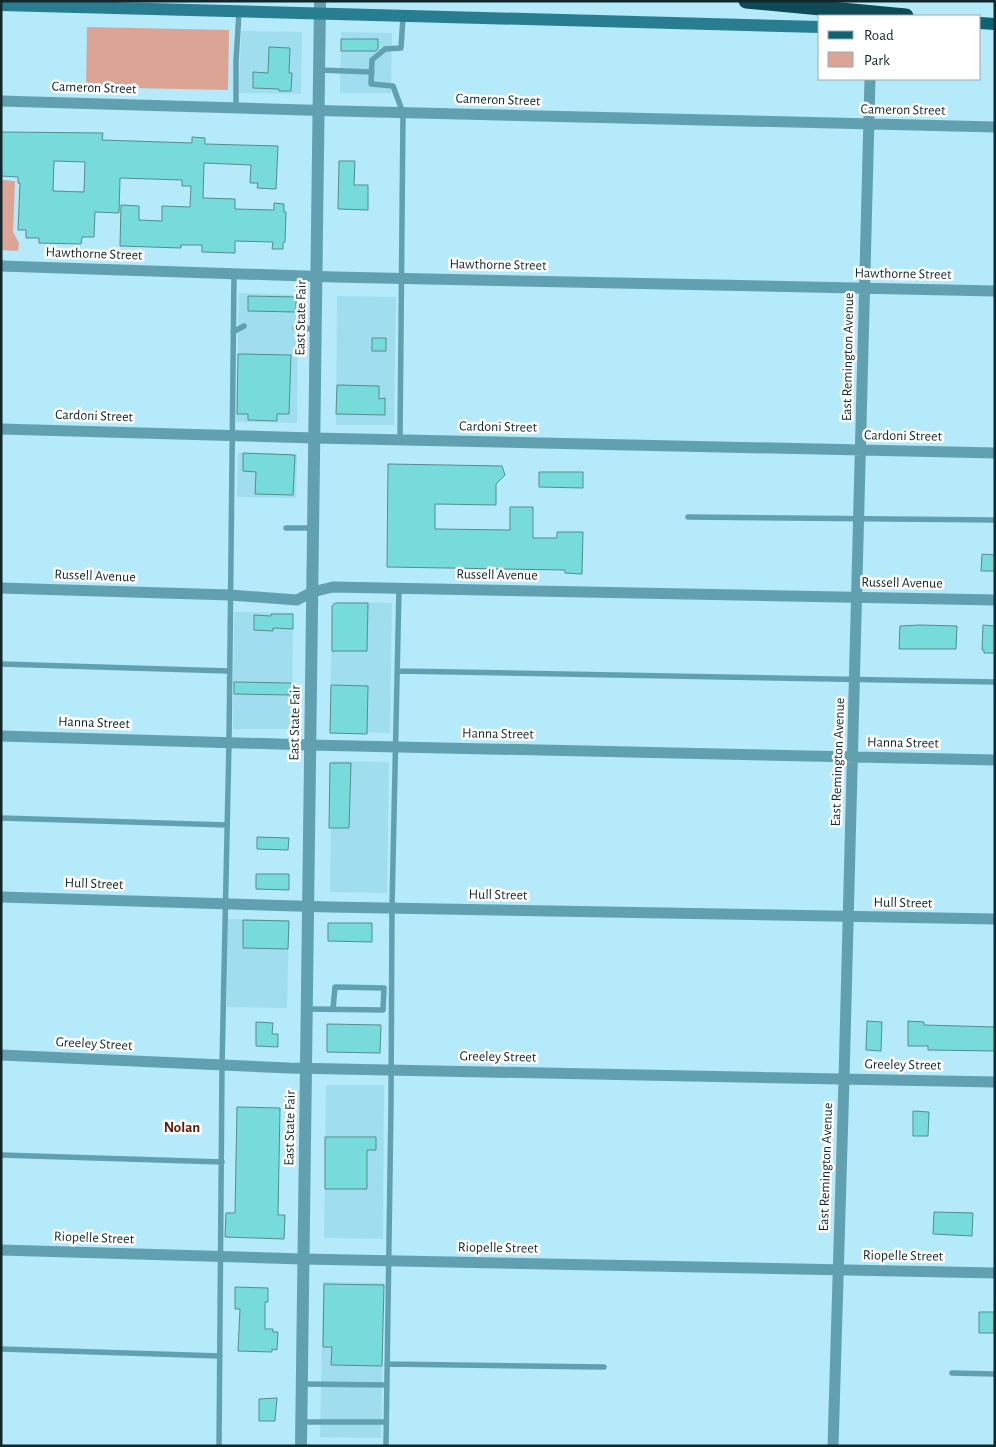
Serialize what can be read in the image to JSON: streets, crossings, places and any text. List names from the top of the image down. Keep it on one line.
{"streets":{"street":["Cameron Street","Hawthorne Street","East State Fair","East Remington Avenue","Cardoni Street","Russell Avenue","Hanna Street","Hull Street","Greeley Street","Riopelle Street"]},"crossings":[["Cameron Street","East State Fair"],["Cameron Street","East Remington Avenue"],["Hawthorne Street","East State Fair"],["Hawthorne Street","East Remington Avenue"],["East State Fair","Cardoni Street"],["East State Fair","Russell Avenue"],["East State Fair","Hanna Street"],["East State Fair","Hull Street"],["East State Fair","Greeley Street"],["East State Fair","Riopelle Street"],["East Remington Avenue","Cardoni Street"],["East Remington Avenue","Russell Avenue"],["East Remington Avenue","Hanna Street"],["East Remington Avenue","Hull Street"],["East Remington Avenue","Greeley Street"],["East Remington Avenue","Riopelle Street"]],"districts":["Nolan"],"legend":["Road","Park"]}
